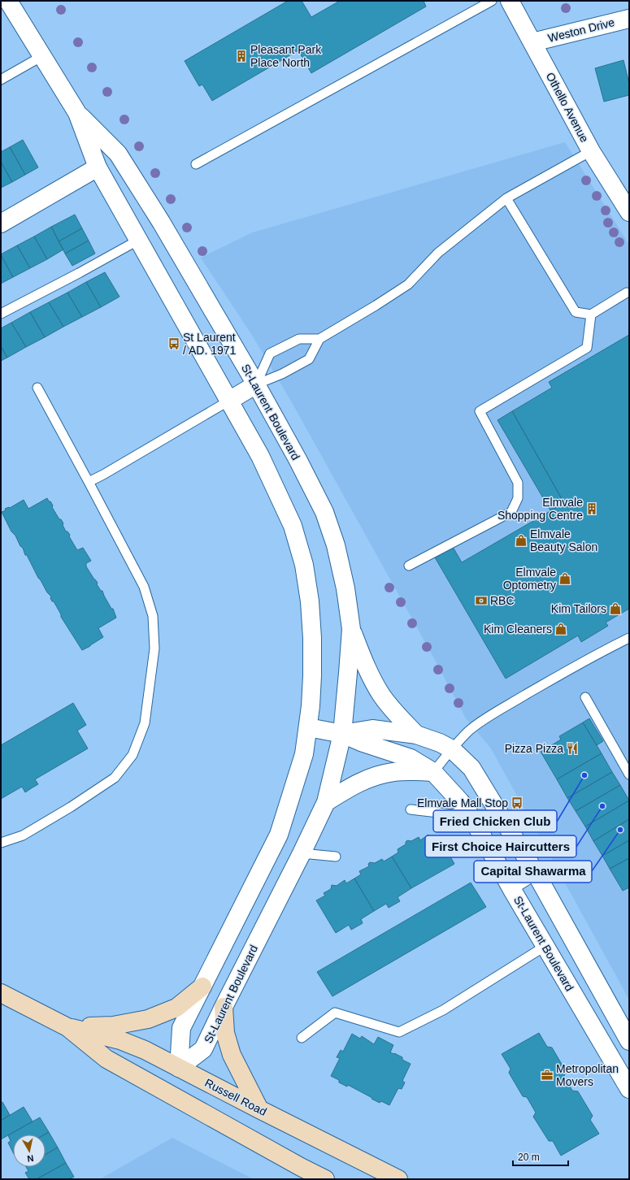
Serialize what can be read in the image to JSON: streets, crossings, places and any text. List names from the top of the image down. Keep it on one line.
{"streets":{"main road":["Russell Road"],"street":["Weston Drive","Othello Avenue","St-Laurent Boulevard"]},"crossings":[["Weston Drive","Othello Avenue"],["St-Laurent Boulevard","Russell Road"]],"places":{"building":["Pleasant Park Place North","Elmvale Shopping Centre"],"bus stop":["St Laurent / AD. 1971","Elmvale Mall Stop"],"shop":["Elmvale Beauty Salon","Elmvale Optometry","Kim Tailors","Kim Cleaners"],"bank":["RBC"],"restaurant":["Pizza Pizza"],"other":["Fried Chicken Club","First Choice Haircutters","Capital Shawarma"],"office":["Metropolitan Movers"]},"scale_bar":"20 m","north":"bottom"}
